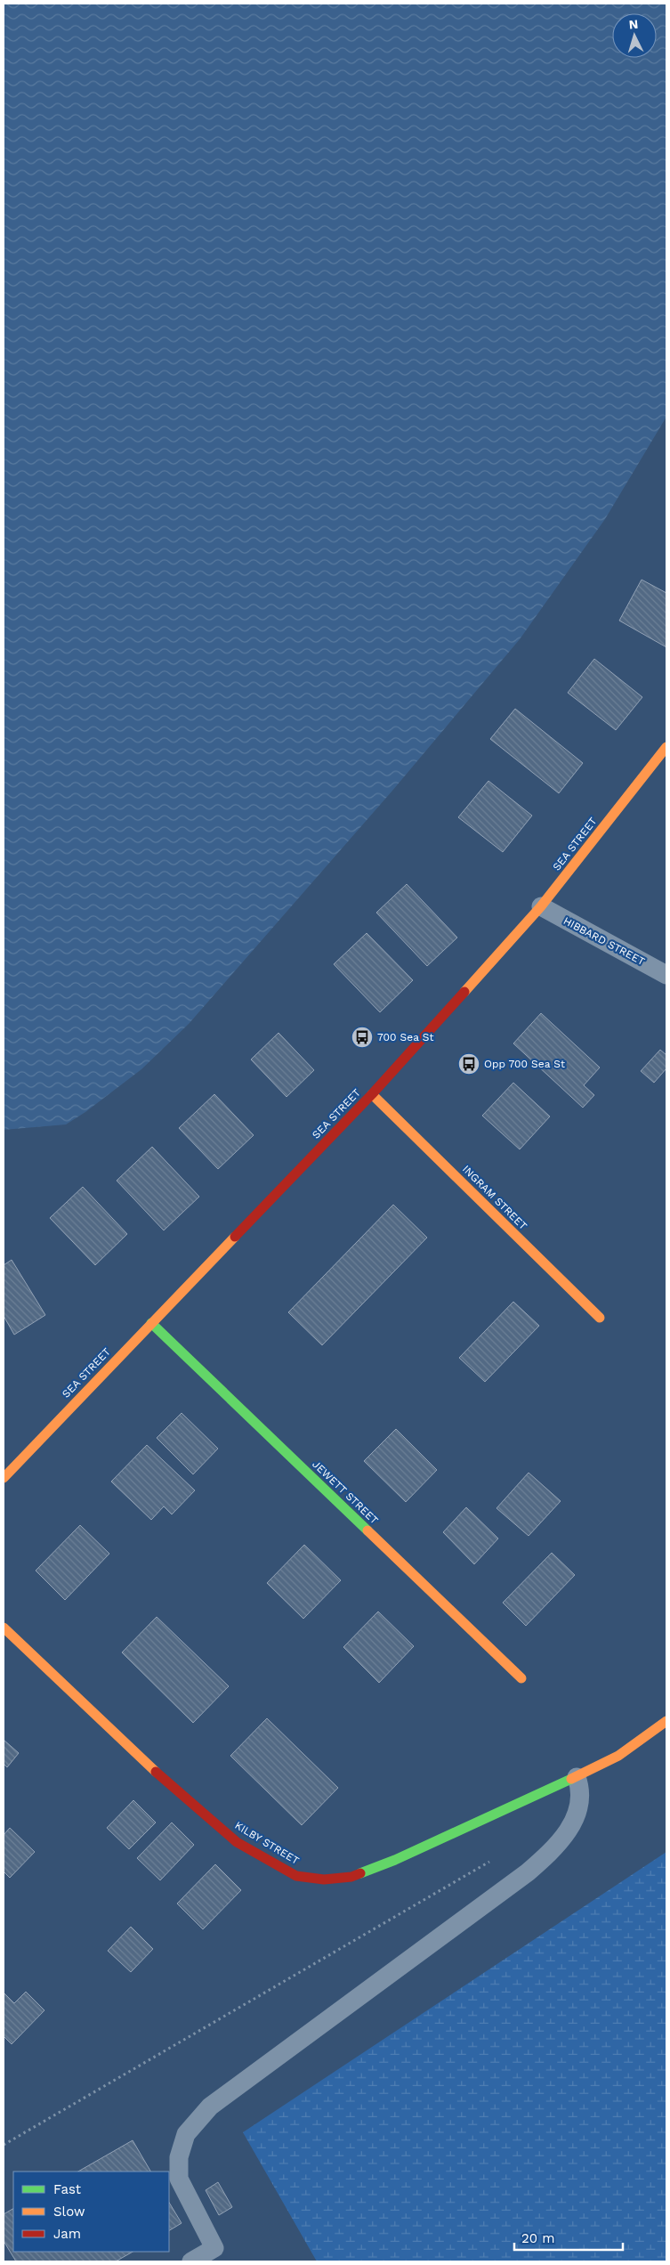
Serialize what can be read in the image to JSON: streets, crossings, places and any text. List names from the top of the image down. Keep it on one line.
{"streets":{"street":["SEA STREET","INGRAM STREET","JEWETT STREET","KILBY STREET"],"lane":["HIBBARD STREET"]},"crossings":[["SEA STREET","HIBBARD STREET"],["SEA STREET","INGRAM STREET"],["SEA STREET","JEWETT STREET"]],"places":{"bus stop":["700 Sea St","Opp 700 Sea St"]},"legend":["Fast","Slow","Jam"],"scale_bar":"20 m","north":"top"}
